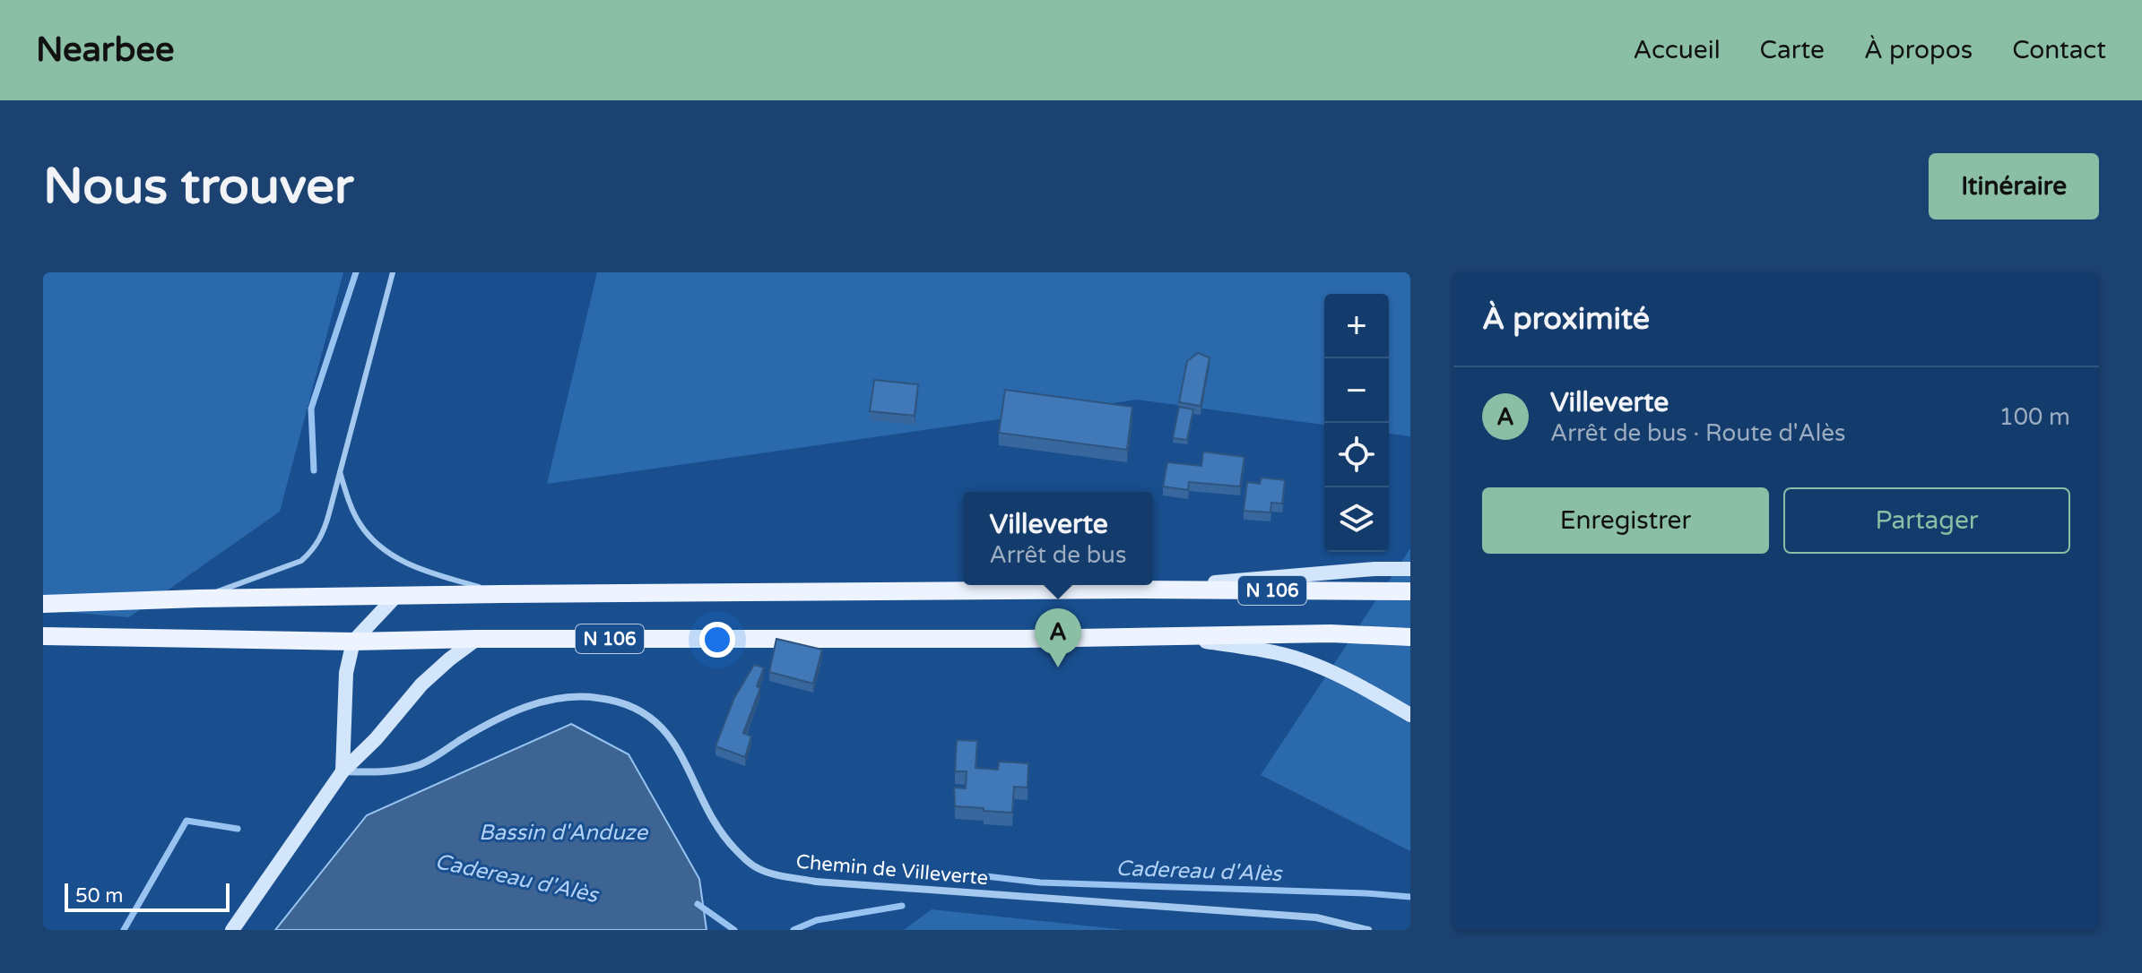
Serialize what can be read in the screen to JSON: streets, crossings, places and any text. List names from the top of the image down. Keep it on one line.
{"streets":{"main road":["N 106"],"street":["Chemin de Villeverte"]},"water":["Bassin d'Anduze","Cadereau d'Alès"],"scale_bar":"50 m","page":{"header":"Nearbee","nav":["Accueil","Carte","À propos","Contact"],"buttons":["Itinéraire",["Enregistrer","Partager"]],"title":"Nous trouver","heading":"À proximité","map_buttons":["+","−"],"list":[{"mark":"A","name":"Villeverte","note":"Arrêt de bus · Route d'Alès","value":"100 m"}],"popup":["Villeverte","Arrêt de bus"],"pins":"A","scale":"50 m"}}
